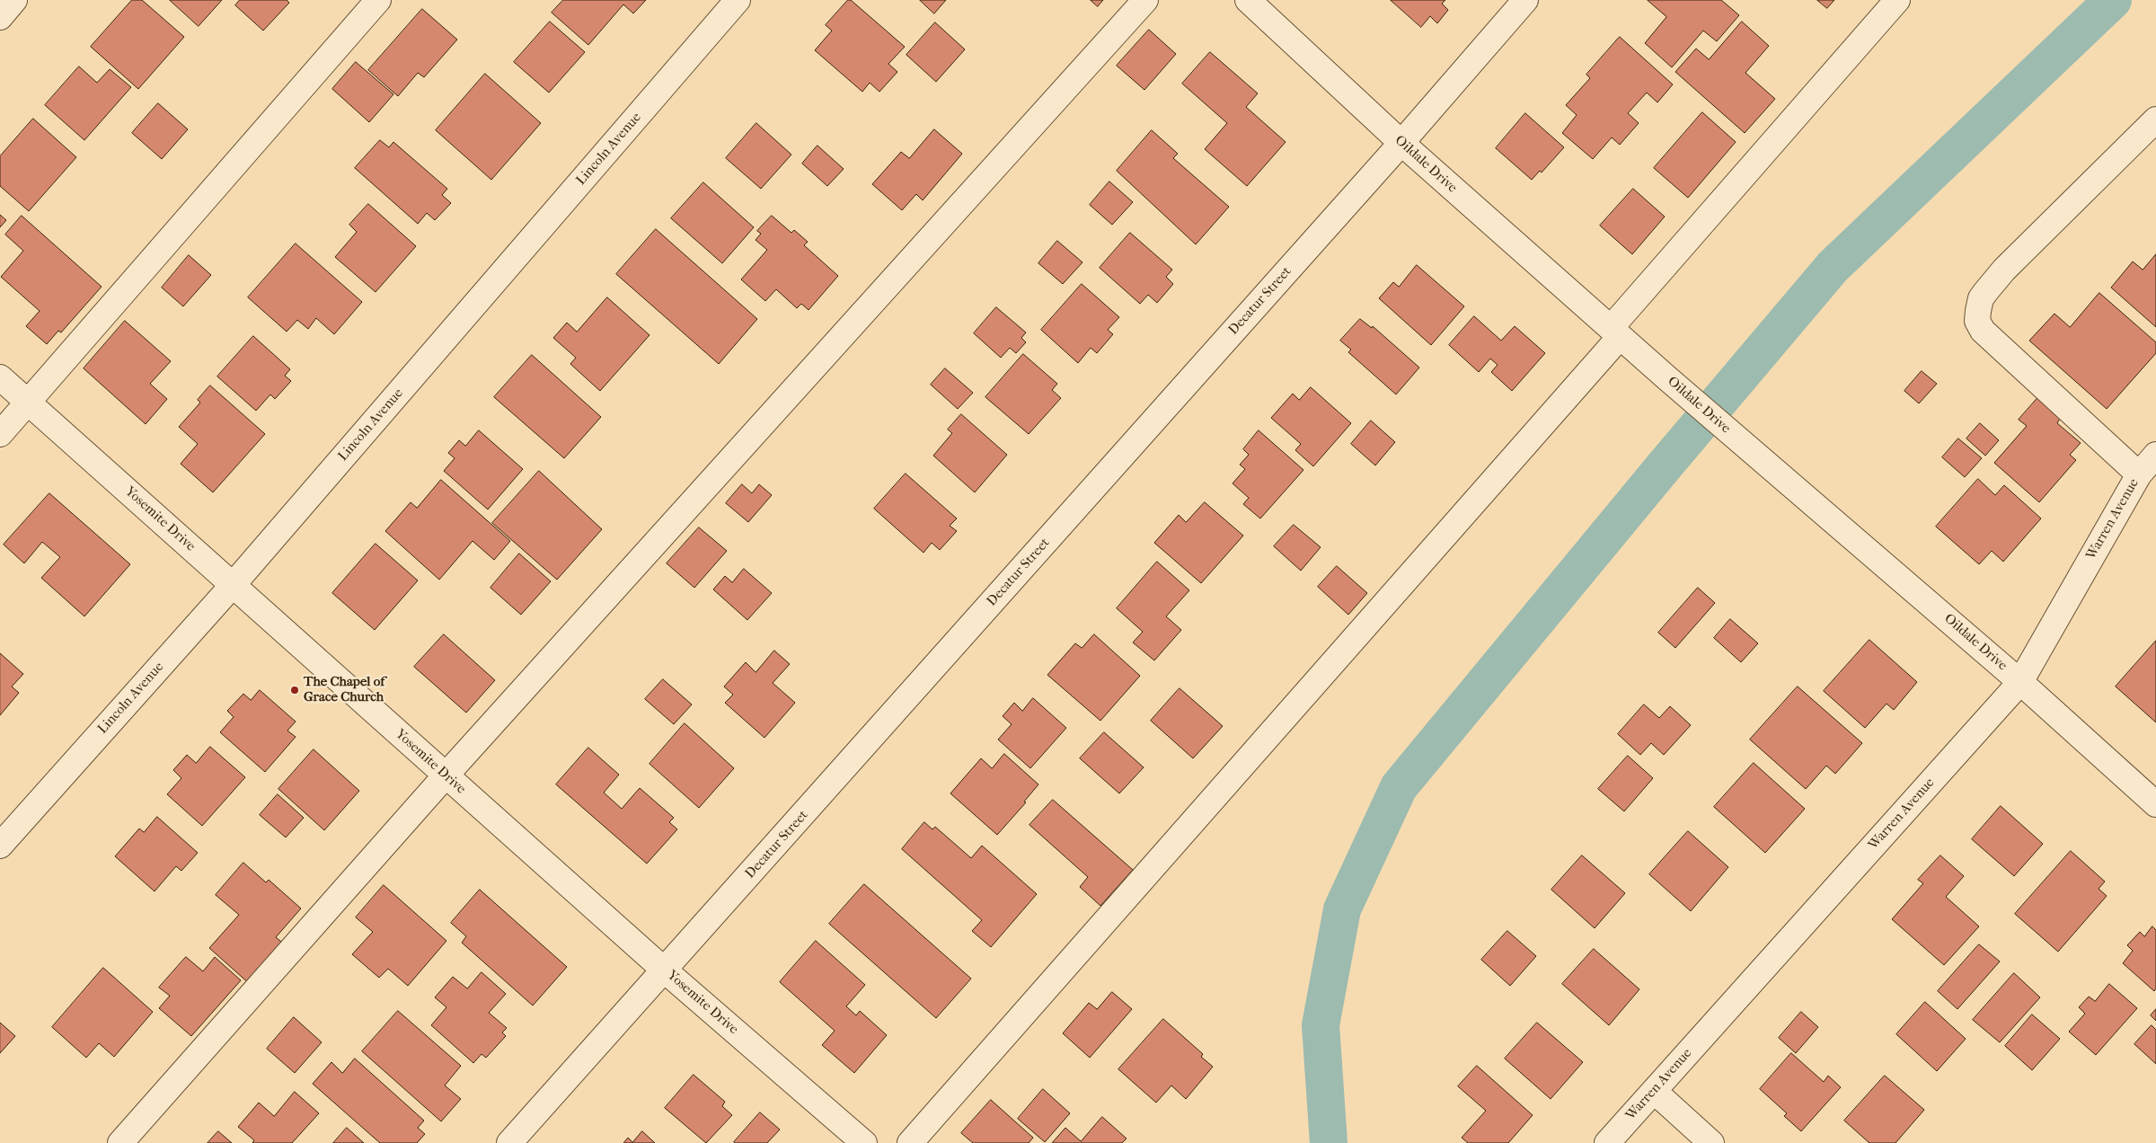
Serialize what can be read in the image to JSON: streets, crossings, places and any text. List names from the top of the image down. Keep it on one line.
{"streets":{"street":["Lincoln Avenue","Oildale Drive","Decatur Street","Yosemite Drive","Warren Avenue"]},"crossings":[["Lincoln Avenue","Yosemite Drive"],["Oildale Drive","Decatur Street"],["Oildale Drive","Warren Avenue"],["Decatur Street","Yosemite Drive"]],"places":["The Chapel of Grace Church"]}
